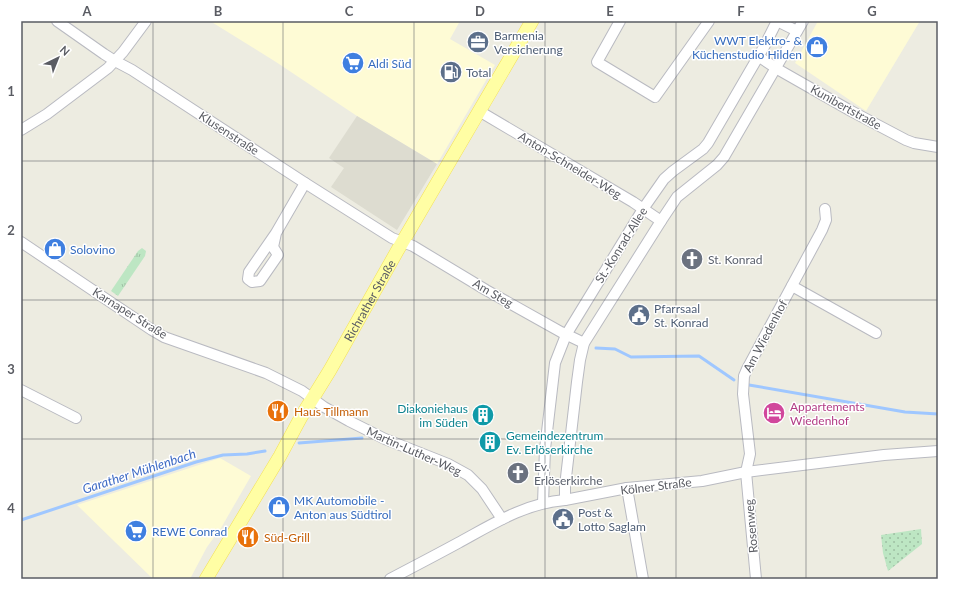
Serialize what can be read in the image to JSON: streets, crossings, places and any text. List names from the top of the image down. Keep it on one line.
{"streets":{"main road":["Richrather Straße"],"street":["Kunibertstraße","Klusenstraße","Anton-Schneider-Weg","St.-Konrad-Allee","Am Steg","Karnaper Straße","Am Wiedenhof","Martin-Luther-Weg","Kölner Straße","Rosenweg"]},"crossings":[["Kunibertstraße","St.-Konrad-Allee"],["Klusenstraße","Am Steg"],["Klusenstraße","Richrather Straße"],["Anton-Schneider-Weg","St.-Konrad-Allee"],["Anton-Schneider-Weg","Richrather Straße"],["St.-Konrad-Allee","Am Steg"],["St.-Konrad-Allee","Kölner Straße"],["Am Steg","Richrather Straße"],["Richrather Straße","Karnaper Straße"],["Richrather Straße","Martin-Luther-Weg"],["Karnaper Straße","Martin-Luther-Weg"],["Am Wiedenhof","Kölner Straße"],["Am Wiedenhof","Rosenweg"],["Martin-Luther-Weg","Kölner Straße"],["Kölner Straße","Rosenweg"]],"water":["Garather Mühlenbach"],"places":{"office":["Barmenia Versicherung"],"shop":["WWT Elektro- & Küchenstudio Hilden","Solovino","MK Automobile - Anton aus Südtirol"],"supermarket":["Aldi Süd","REWE Conrad"],"fuel station":["Total"],"church":["St. Konrad","Ev. Erlöserkirche"],"public building":["Pfarrsaal St. Konrad","Post & Lotto Saglam"],"restaurant":["Haus Tillmann","Süd-Grill"],"hotel":["Appartements Wiedenhof"],"building":["Diakoniehaus im Süden","Gemeindezentrum Ev. Erlöserkirche"]},"north":"top right","grid":{"columns":["A","B","C","D","E","F","G"],"rows":["1","2","3","4"]}}
